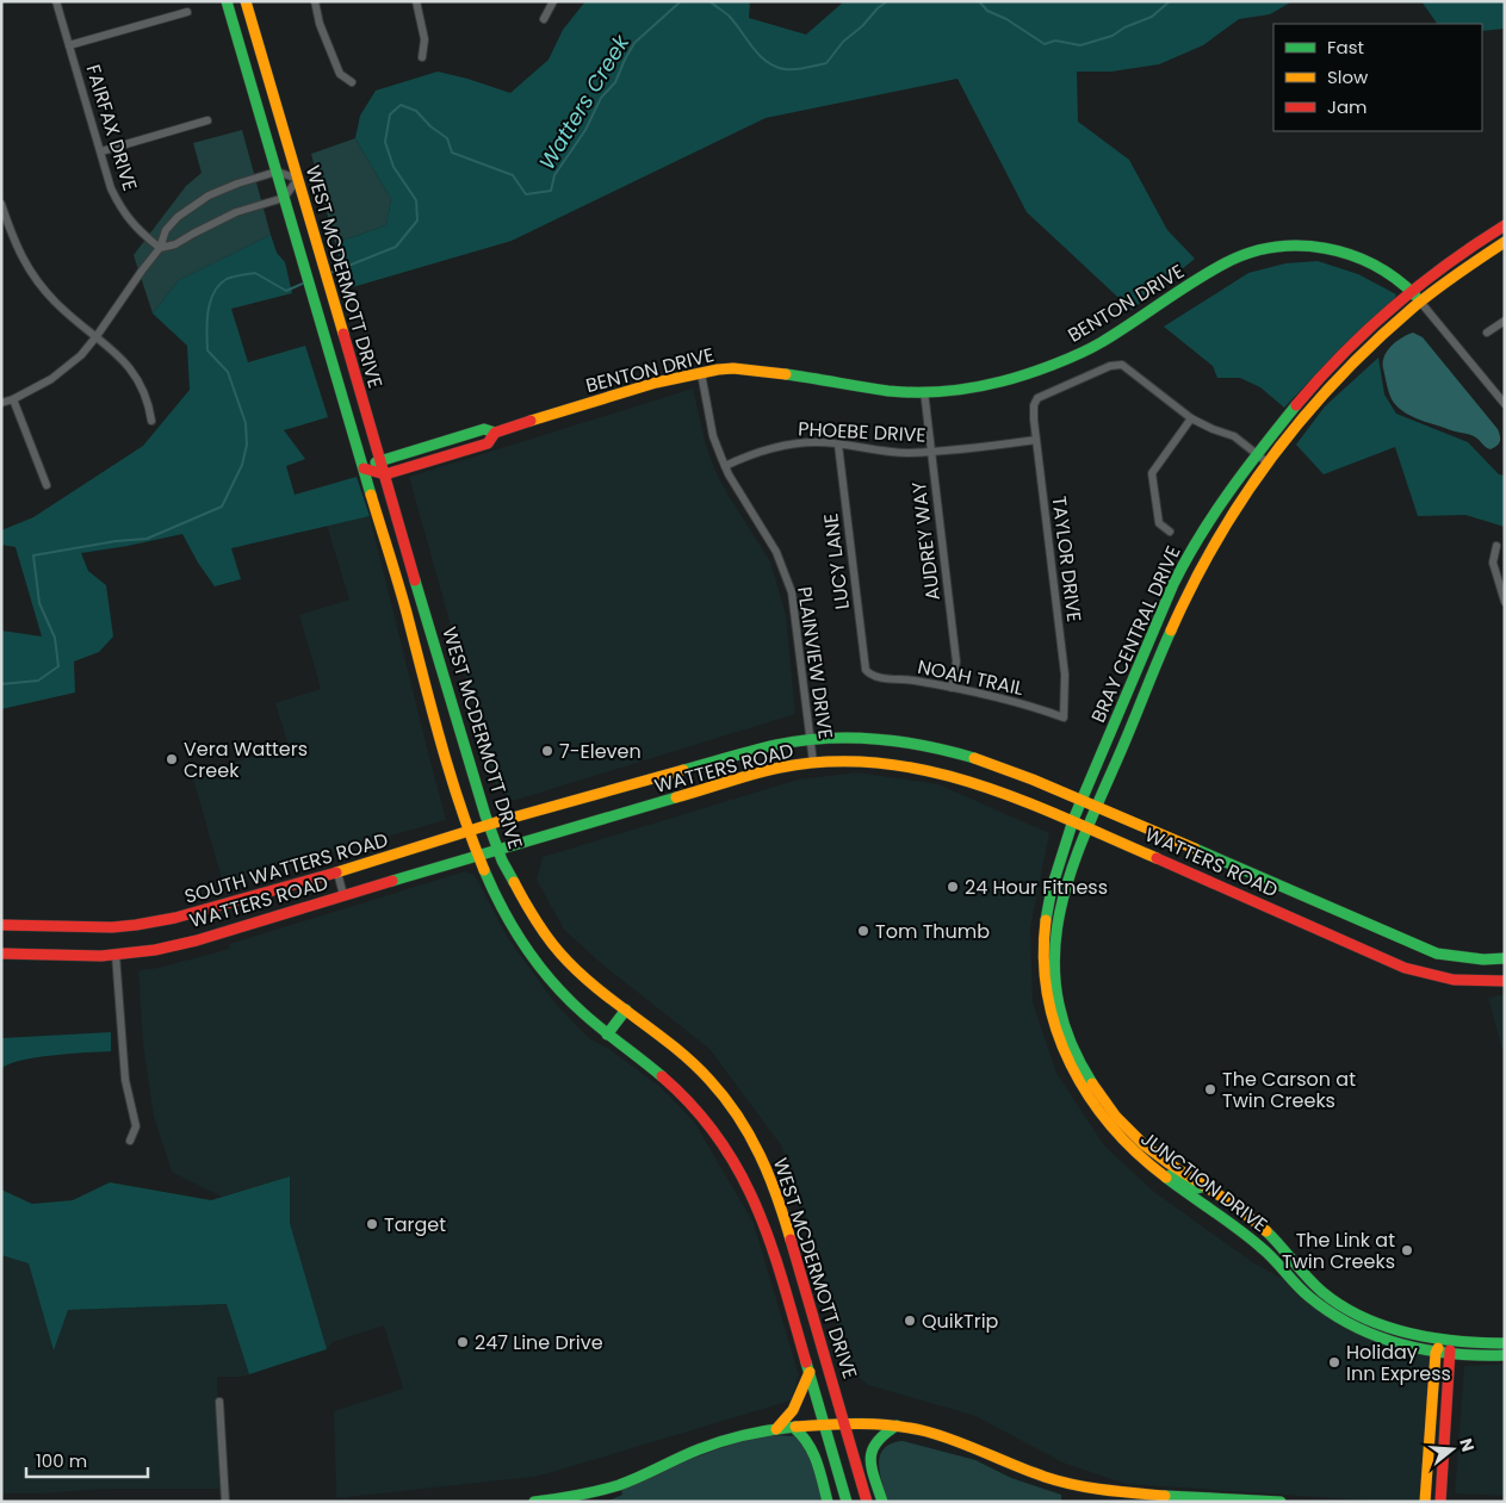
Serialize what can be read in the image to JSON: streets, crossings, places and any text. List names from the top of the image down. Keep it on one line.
{"streets":{"main road":["WEST MCDERMOTT DRIVE","BENTON DRIVE","BRAY CENTRAL DRIVE","WATTERS ROAD","SOUTH WATTERS ROAD","JUNCTION DRIVE"],"street":["FAIRFAX DRIVE","PHOEBE DRIVE","AUDREY WAY","TAYLOR DRIVE","LUCY LANE","PLAINVIEW DRIVE","NOAH TRAIL"]},"crossings":[["WEST MCDERMOTT DRIVE","BENTON DRIVE"],["WEST MCDERMOTT DRIVE","WATTERS ROAD"],["WEST MCDERMOTT DRIVE","SOUTH WATTERS ROAD"],["BENTON DRIVE","AUDREY WAY"],["BENTON DRIVE","BRAY CENTRAL DRIVE"],["BENTON DRIVE","PLAINVIEW DRIVE"],["PHOEBE DRIVE","AUDREY WAY"],["PHOEBE DRIVE","TAYLOR DRIVE"],["PHOEBE DRIVE","LUCY LANE"],["PHOEBE DRIVE","PLAINVIEW DRIVE"],["AUDREY WAY","NOAH TRAIL"],["TAYLOR DRIVE","NOAH TRAIL"],["LUCY LANE","NOAH TRAIL"],["BRAY CENTRAL DRIVE","WATTERS ROAD"],["BRAY CENTRAL DRIVE","JUNCTION DRIVE"],["PLAINVIEW DRIVE","WATTERS ROAD"],["WATTERS ROAD","SOUTH WATTERS ROAD"],["WATTERS ROAD","JUNCTION DRIVE"]],"water":["Watters Creek"],"places":["7-Eleven","Vera Watters Creek","24 Hour Fitness","Tom Thumb","The Carson at Twin Creeks","Target","The Link at Twin Creeks","QuikTrip","247 Line Drive","Holiday Inn Express"],"legend":["Fast","Slow","Jam"],"scale_bar":"100 m","north":"right"}
